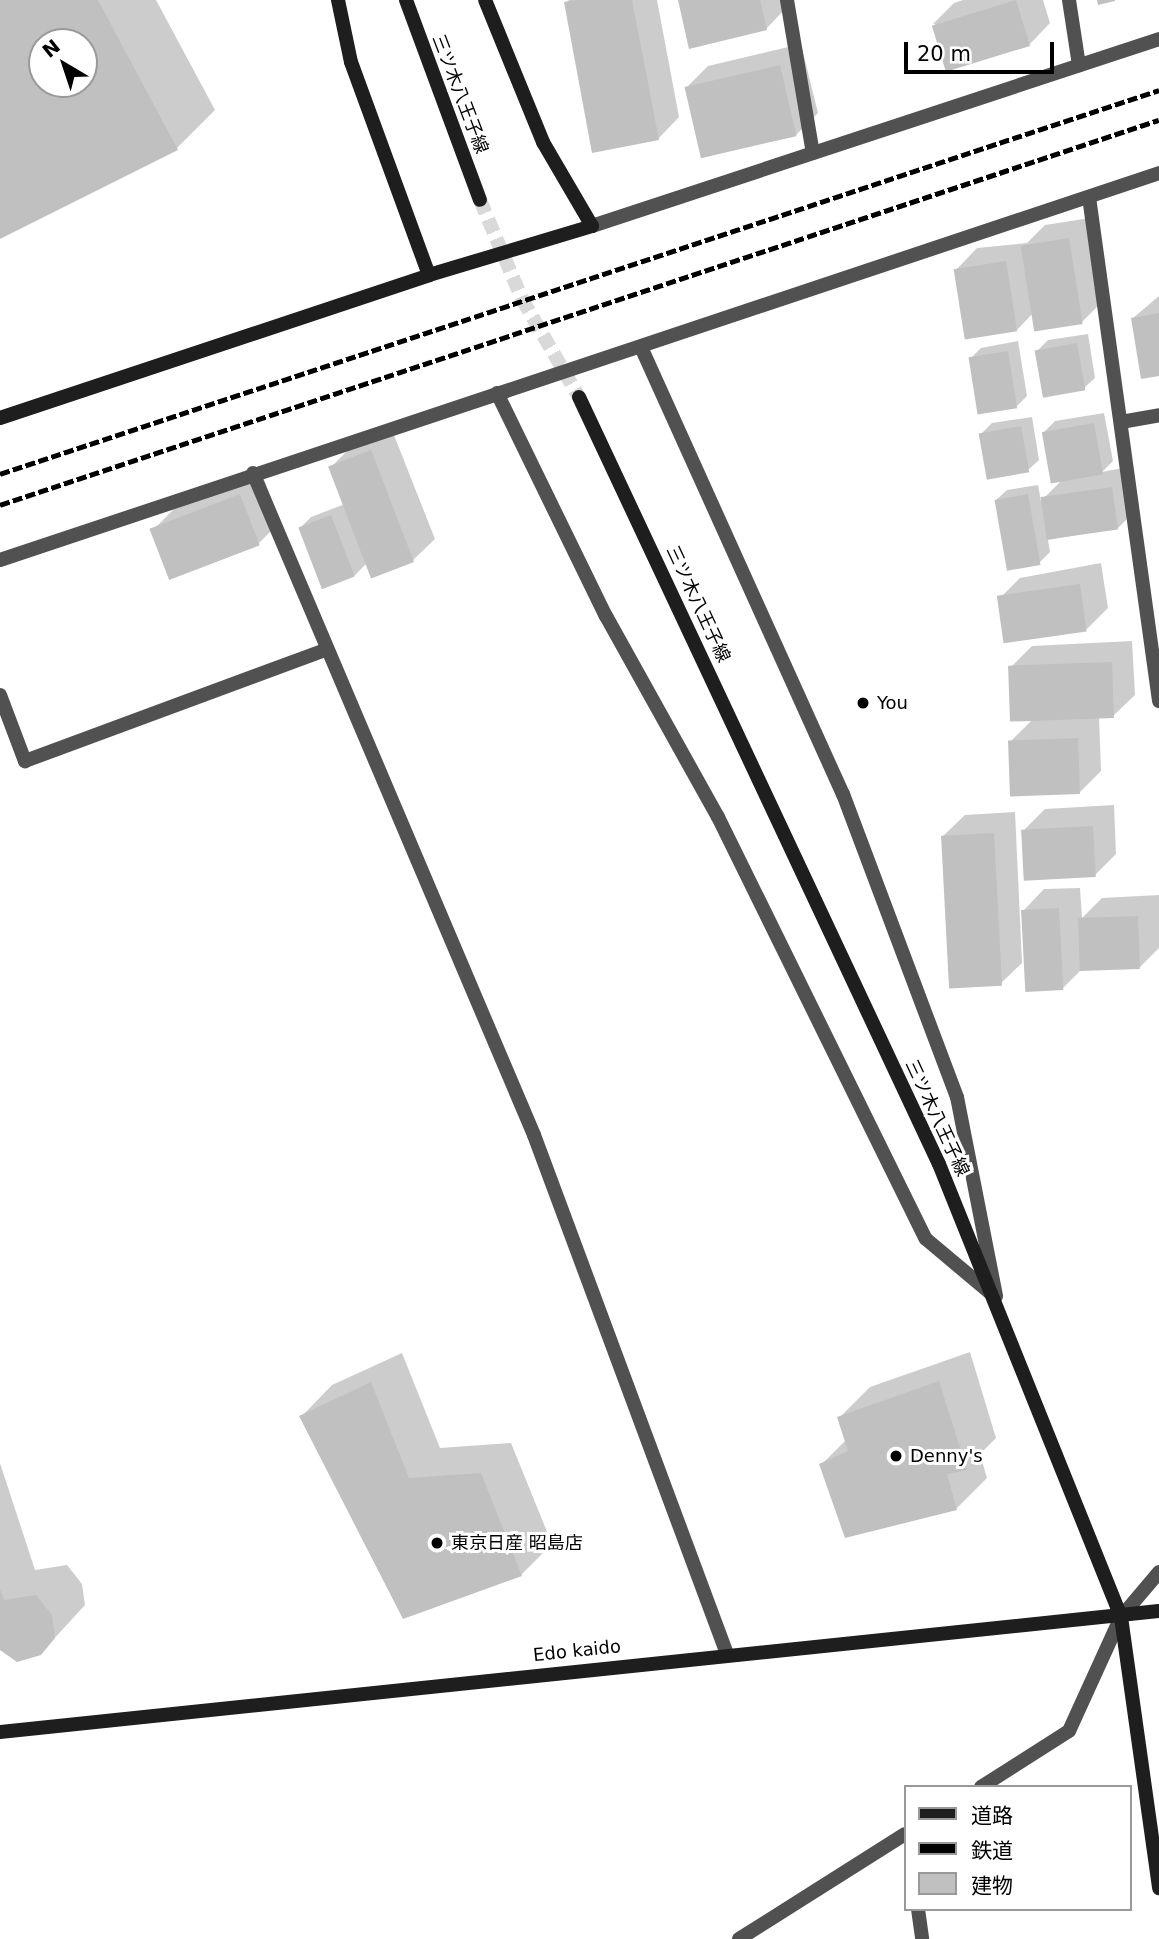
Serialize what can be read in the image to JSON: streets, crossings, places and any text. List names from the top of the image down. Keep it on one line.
{"streets":{"street":["三ツ木八王子線","Edo kaido"]},"crossings":[["三ツ木八王子線","Edo kaido"]],"places":["You","Denny's","東京日産 昭島店"],"legend":["道路","鉄道","建物"],"scale_bar":"20 m","north":"top left"}
